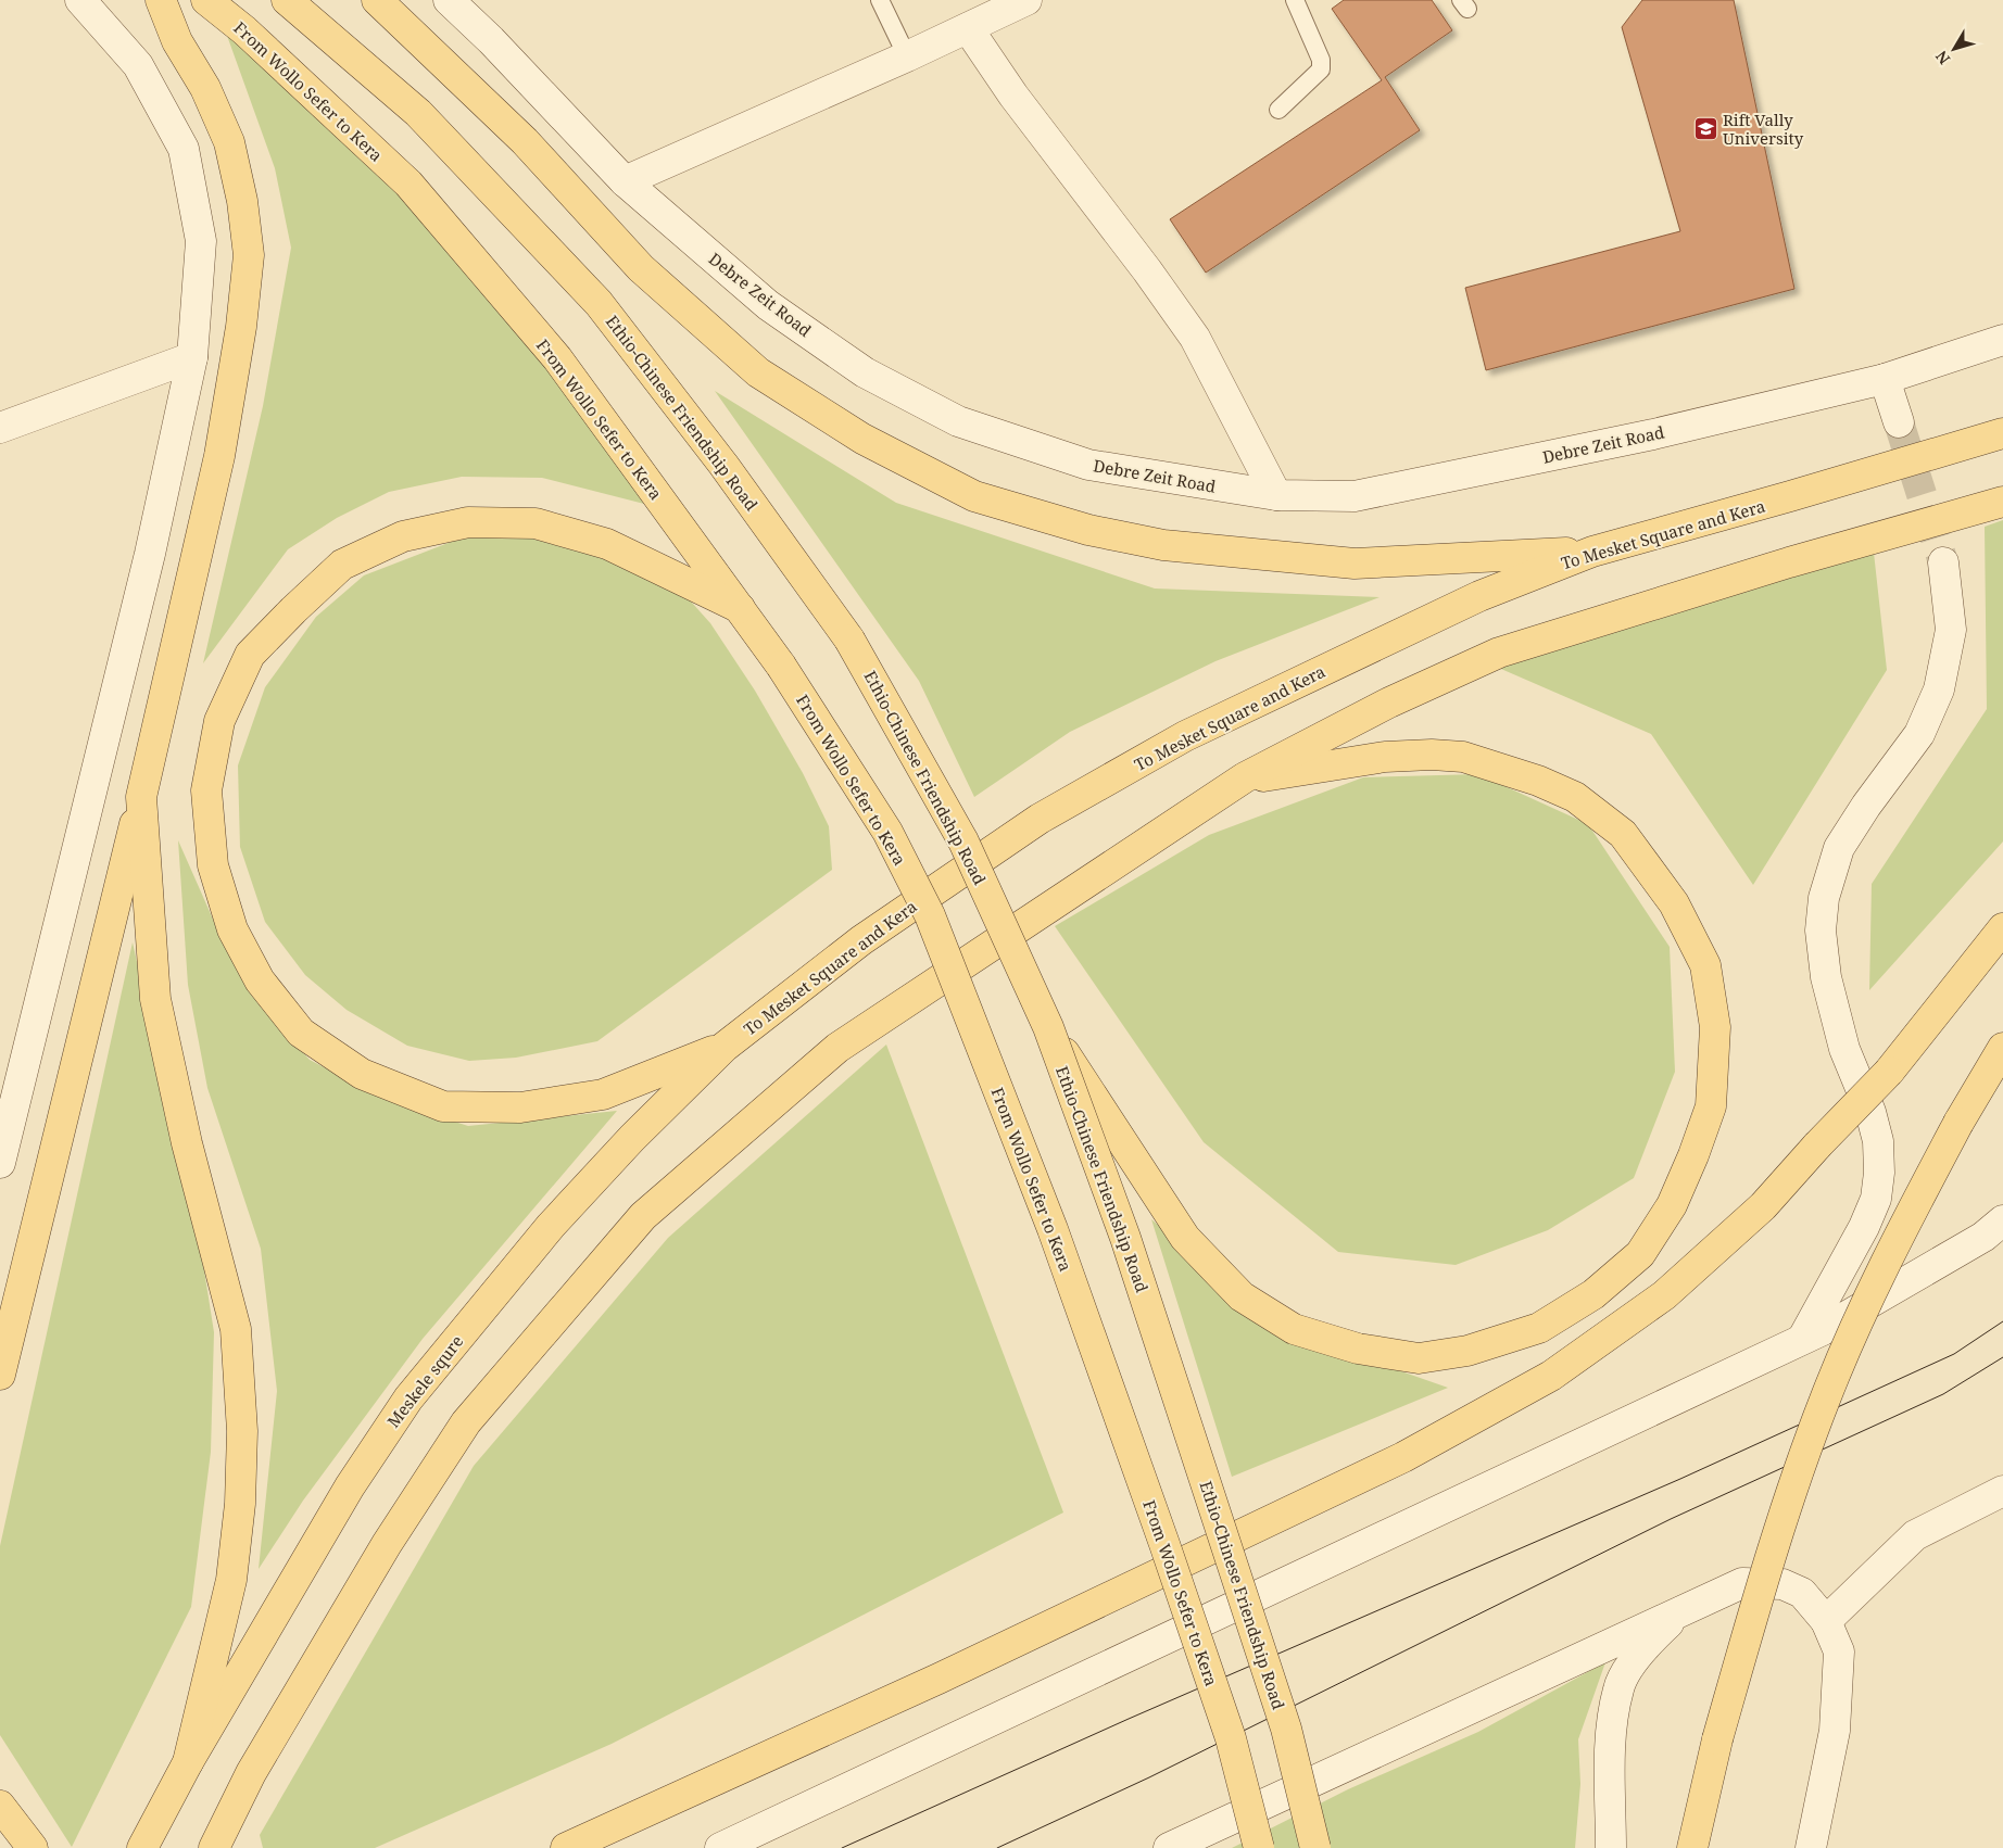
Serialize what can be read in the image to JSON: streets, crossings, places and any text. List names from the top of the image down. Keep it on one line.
{"streets":{"main road":["From Wollo Sefer to Kera","Debre Zeit Road","Ethio-Chinese Friendship Road","To Mesket Square and Kera","Meskele squre"]},"crossings":[["To Mesket Square and Kera","Meskele squre"]],"places":{"school or university":["Rift Vally University"]},"north":"bottom left"}
